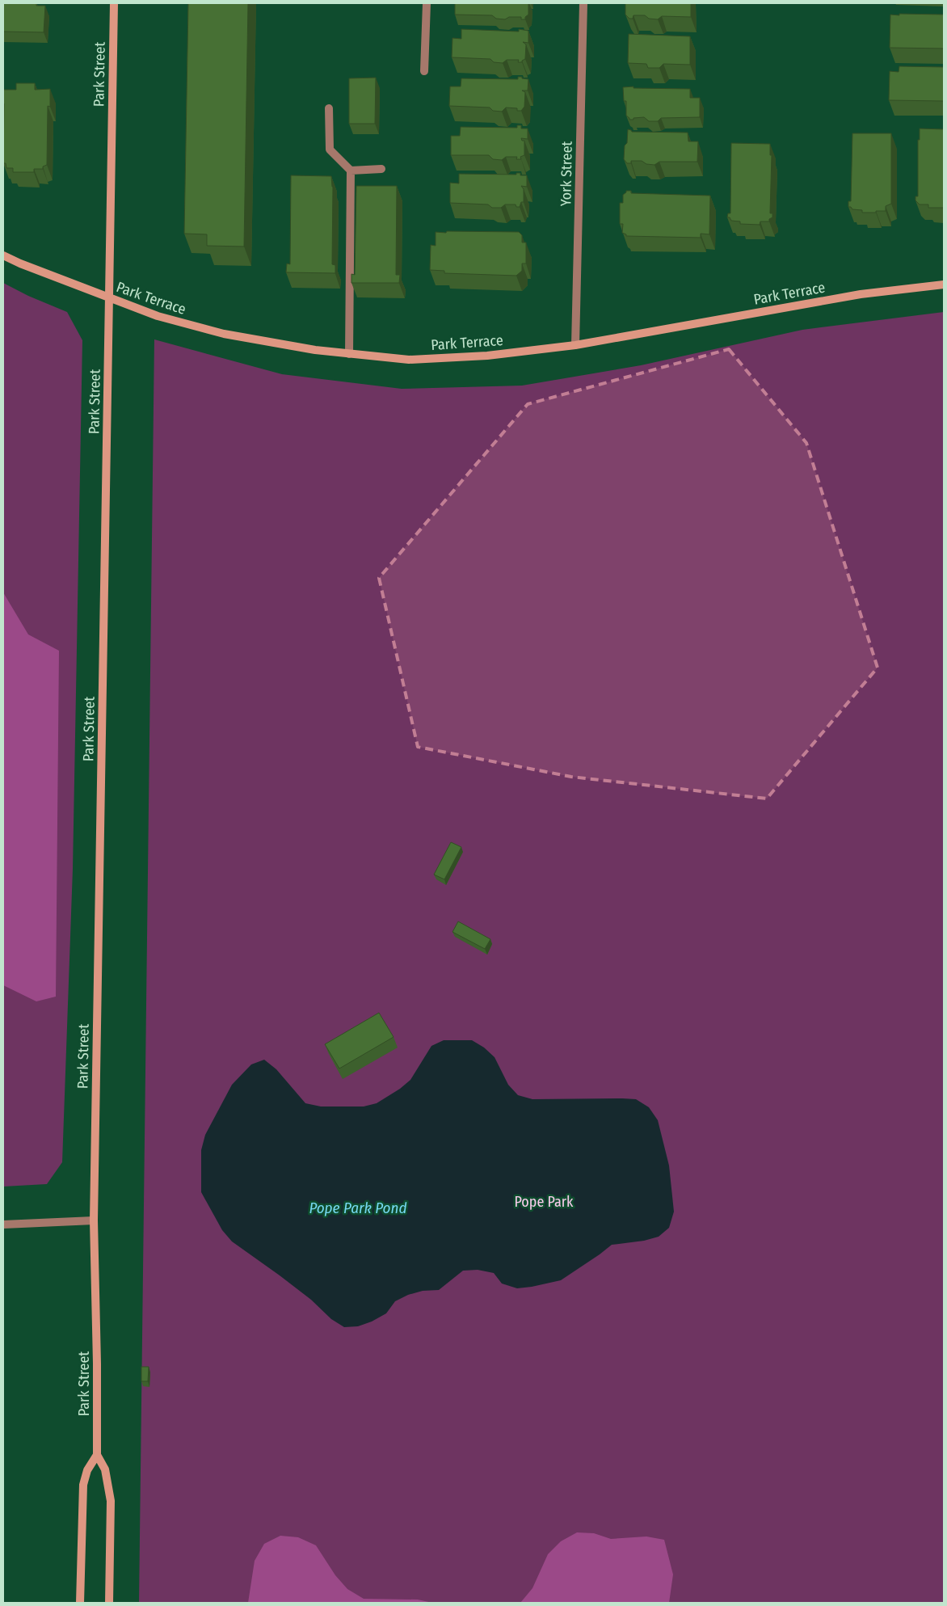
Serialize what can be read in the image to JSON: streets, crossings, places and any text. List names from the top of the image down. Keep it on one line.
{"streets":{"main road":["Park Street","Park Terrace"],"street":["York Street"]},"crossings":[["Park Street","Park Terrace"],["York Street","Park Terrace"]],"water":["Pope Park Pond"],"parks":["Pope Park"]}
